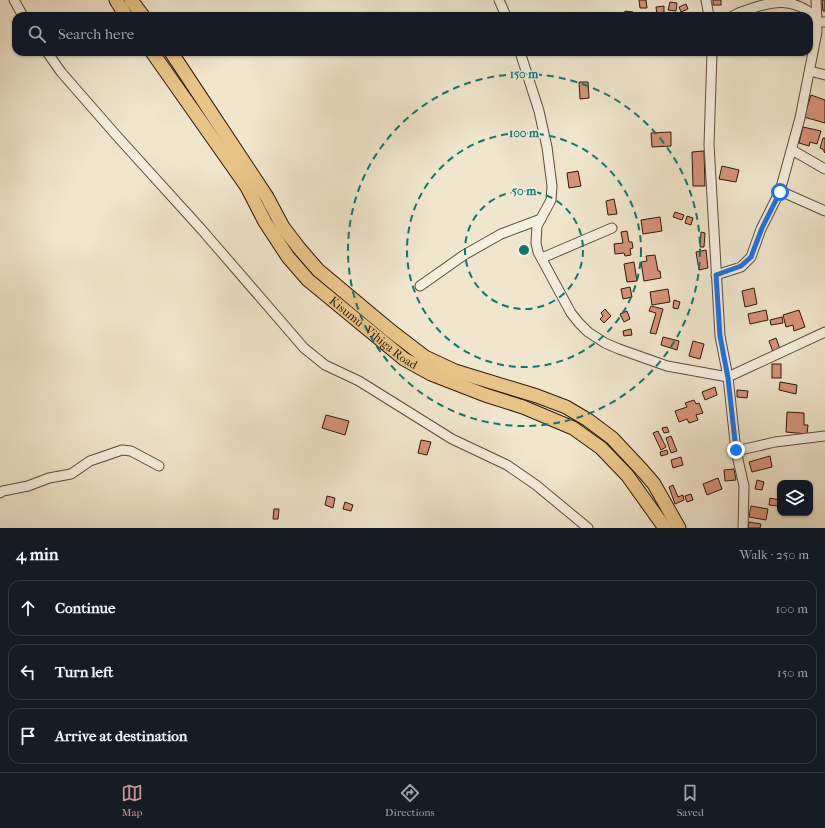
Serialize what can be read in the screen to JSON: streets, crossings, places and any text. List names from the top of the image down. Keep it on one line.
{"streets":{"highway":["Kisumu -Vihiga Road"]},"page":{"search":"Search here","heading":["4 min","Walk · 250 m"],"list":[["Continue","100 m"],["Turn left","150 m"],"Arrive at destination"],"nav":["Map","Directions","Saved"]},"rings":["150 m","100 m","50 m"]}
